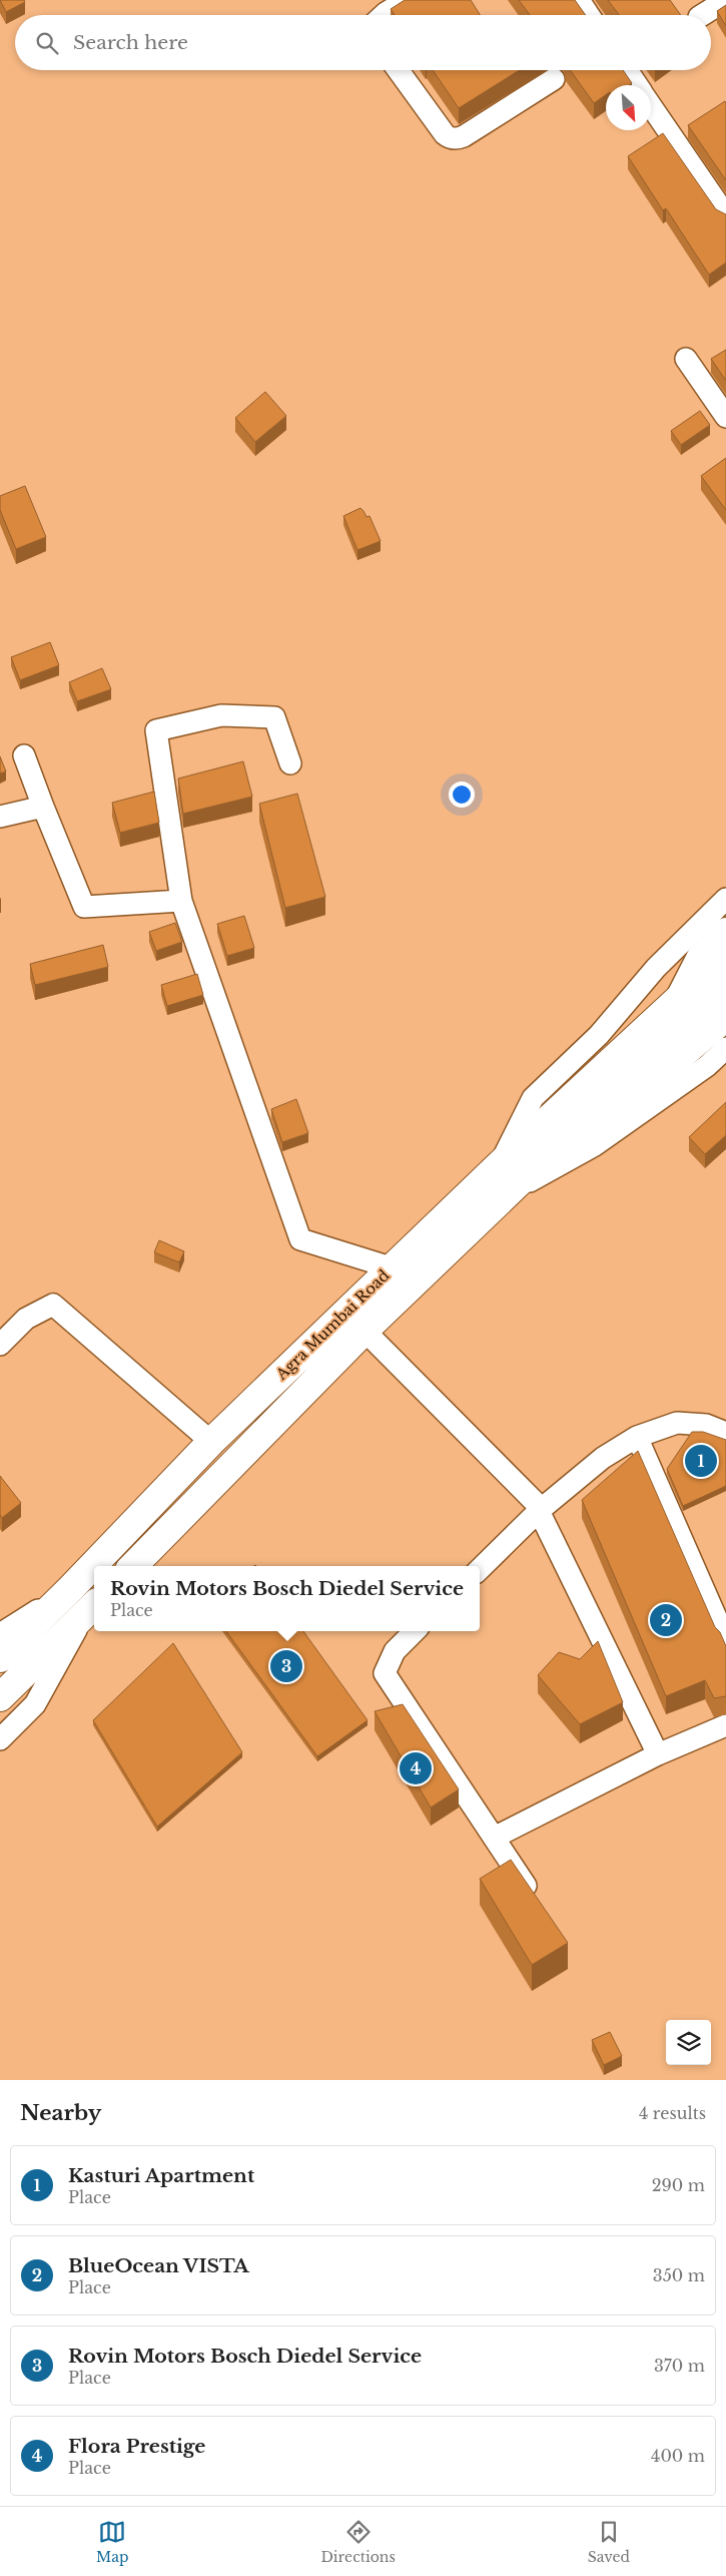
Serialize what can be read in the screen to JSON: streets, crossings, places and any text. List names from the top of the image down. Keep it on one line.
{"streets":{"highway":["Agra Mumbai Road"]},"north":"bottom right","page":{"search":"Search here","pins":["1","2","3","4"],"popup":["Rovin Motors Bosch Diedel Service","Place"],"heading":["Nearby","4 results"],"list":[{"mark":"1","name":"Kasturi Apartment","note":"Place","value":"290 m"},{"mark":"2","name":"BlueOcean VISTA","note":"Place","value":"350 m"},{"mark":"3","name":"Rovin Motors Bosch Diedel Service","note":"Place","value":"370 m"},{"mark":"4","name":"Flora Prestige","note":"Place","value":"400 m"}],"nav":["Map","Directions","Saved"]}}
